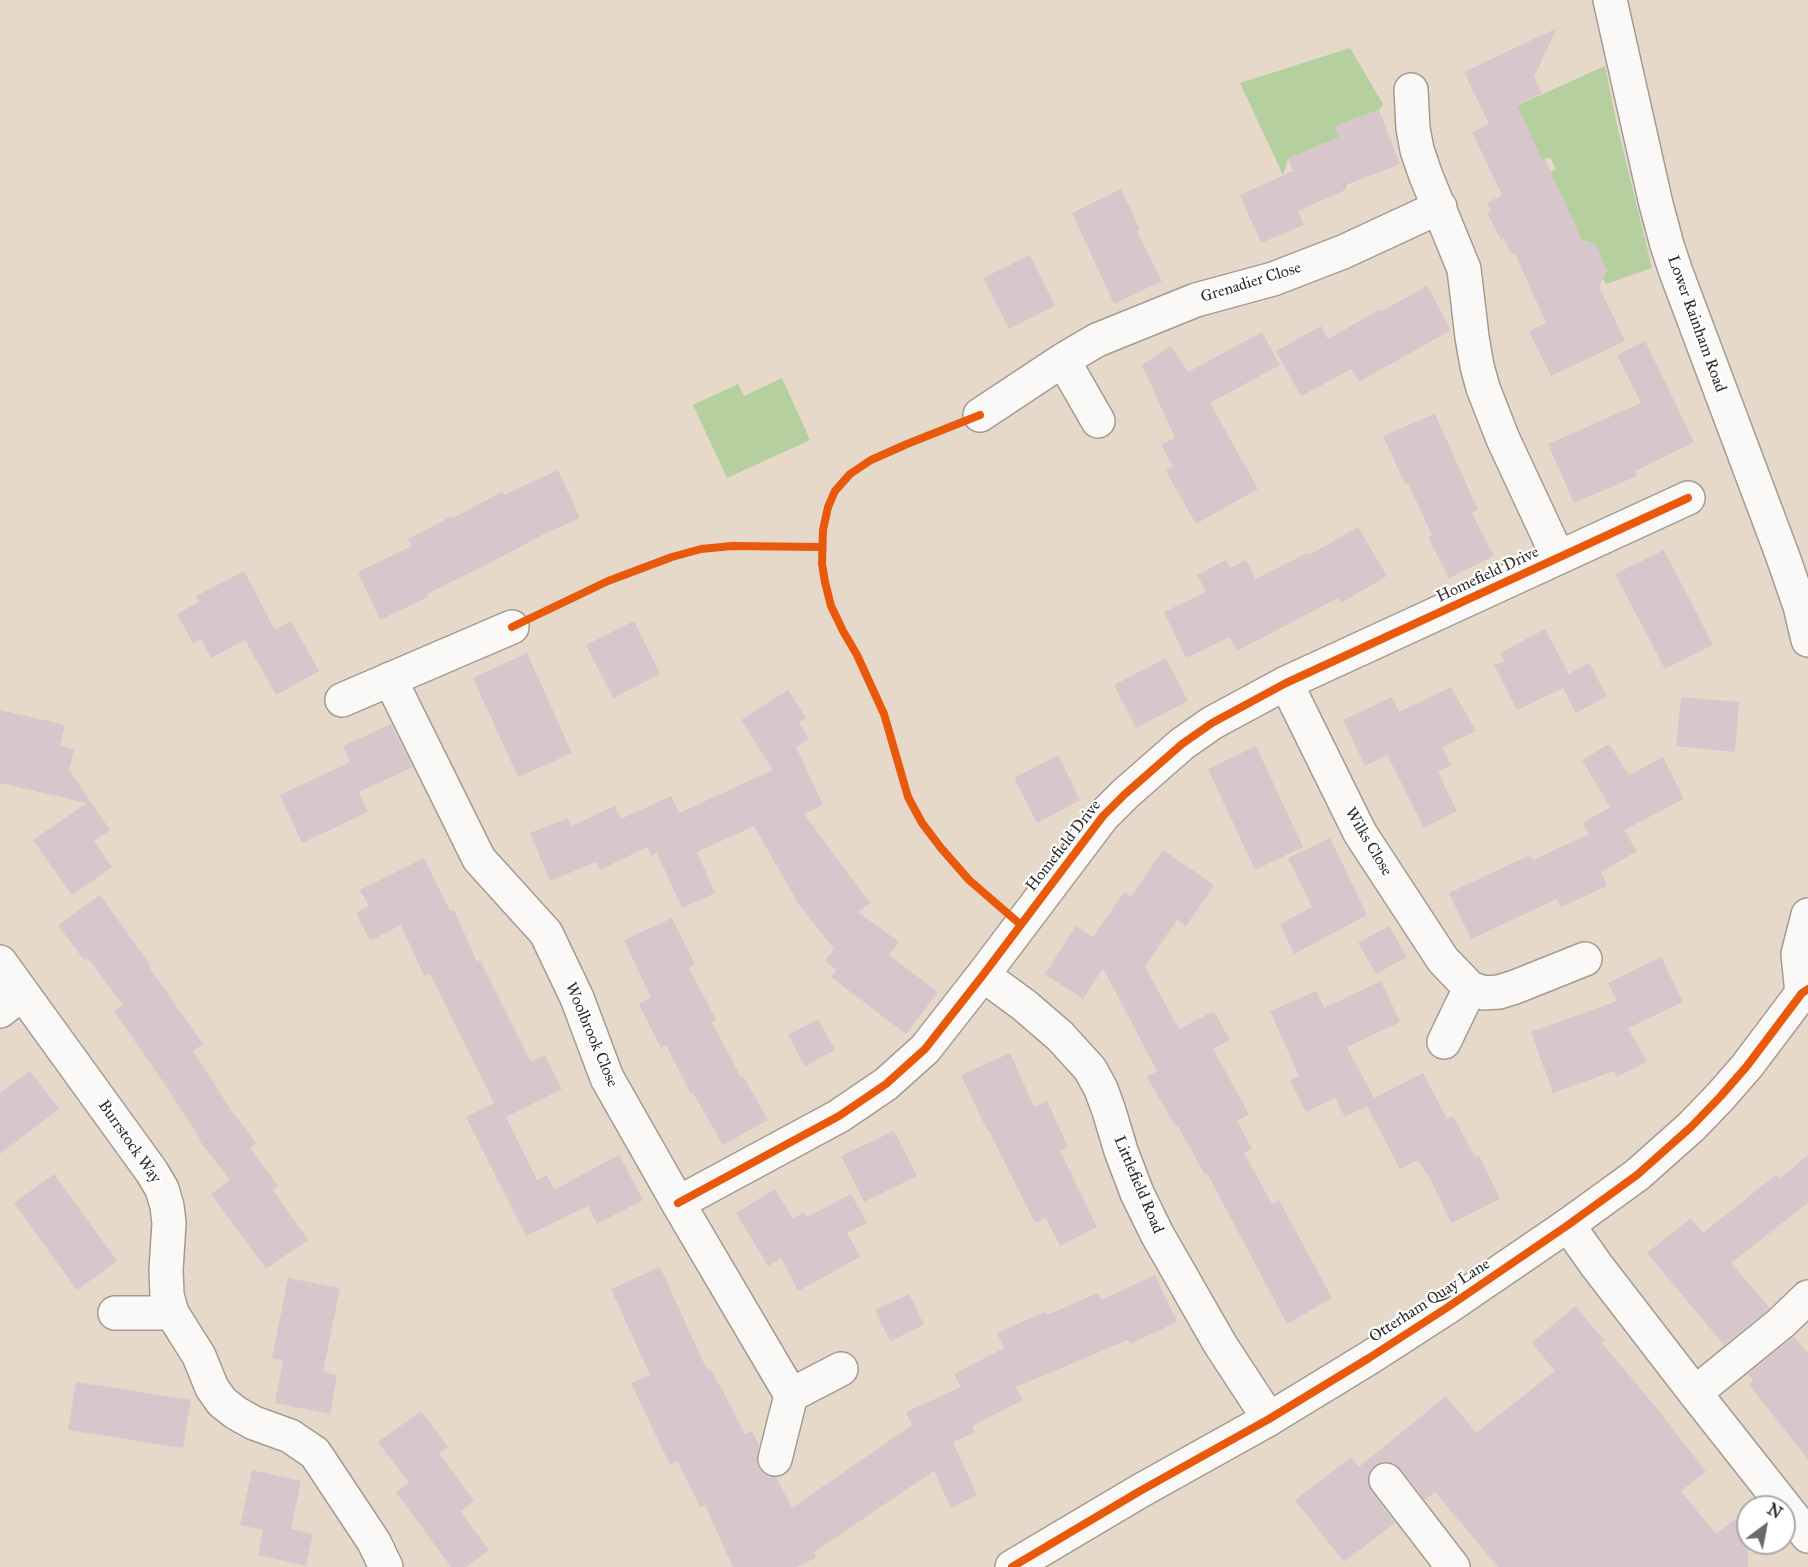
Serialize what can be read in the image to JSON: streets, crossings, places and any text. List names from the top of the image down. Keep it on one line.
{"streets":{"street":["Grenadier Close","Lower Rainham Road","Homefield Drive","Wilks Close","Woolbrook Close","Burrstock Way","Littlefield Road","Otterham Quay Lane"]},"crossings":[["Homefield Drive","Wilks Close"],["Homefield Drive","Woolbrook Close"],["Homefield Drive","Littlefield Road"],["Littlefield Road","Otterham Quay Lane"]],"north":"top right"}
